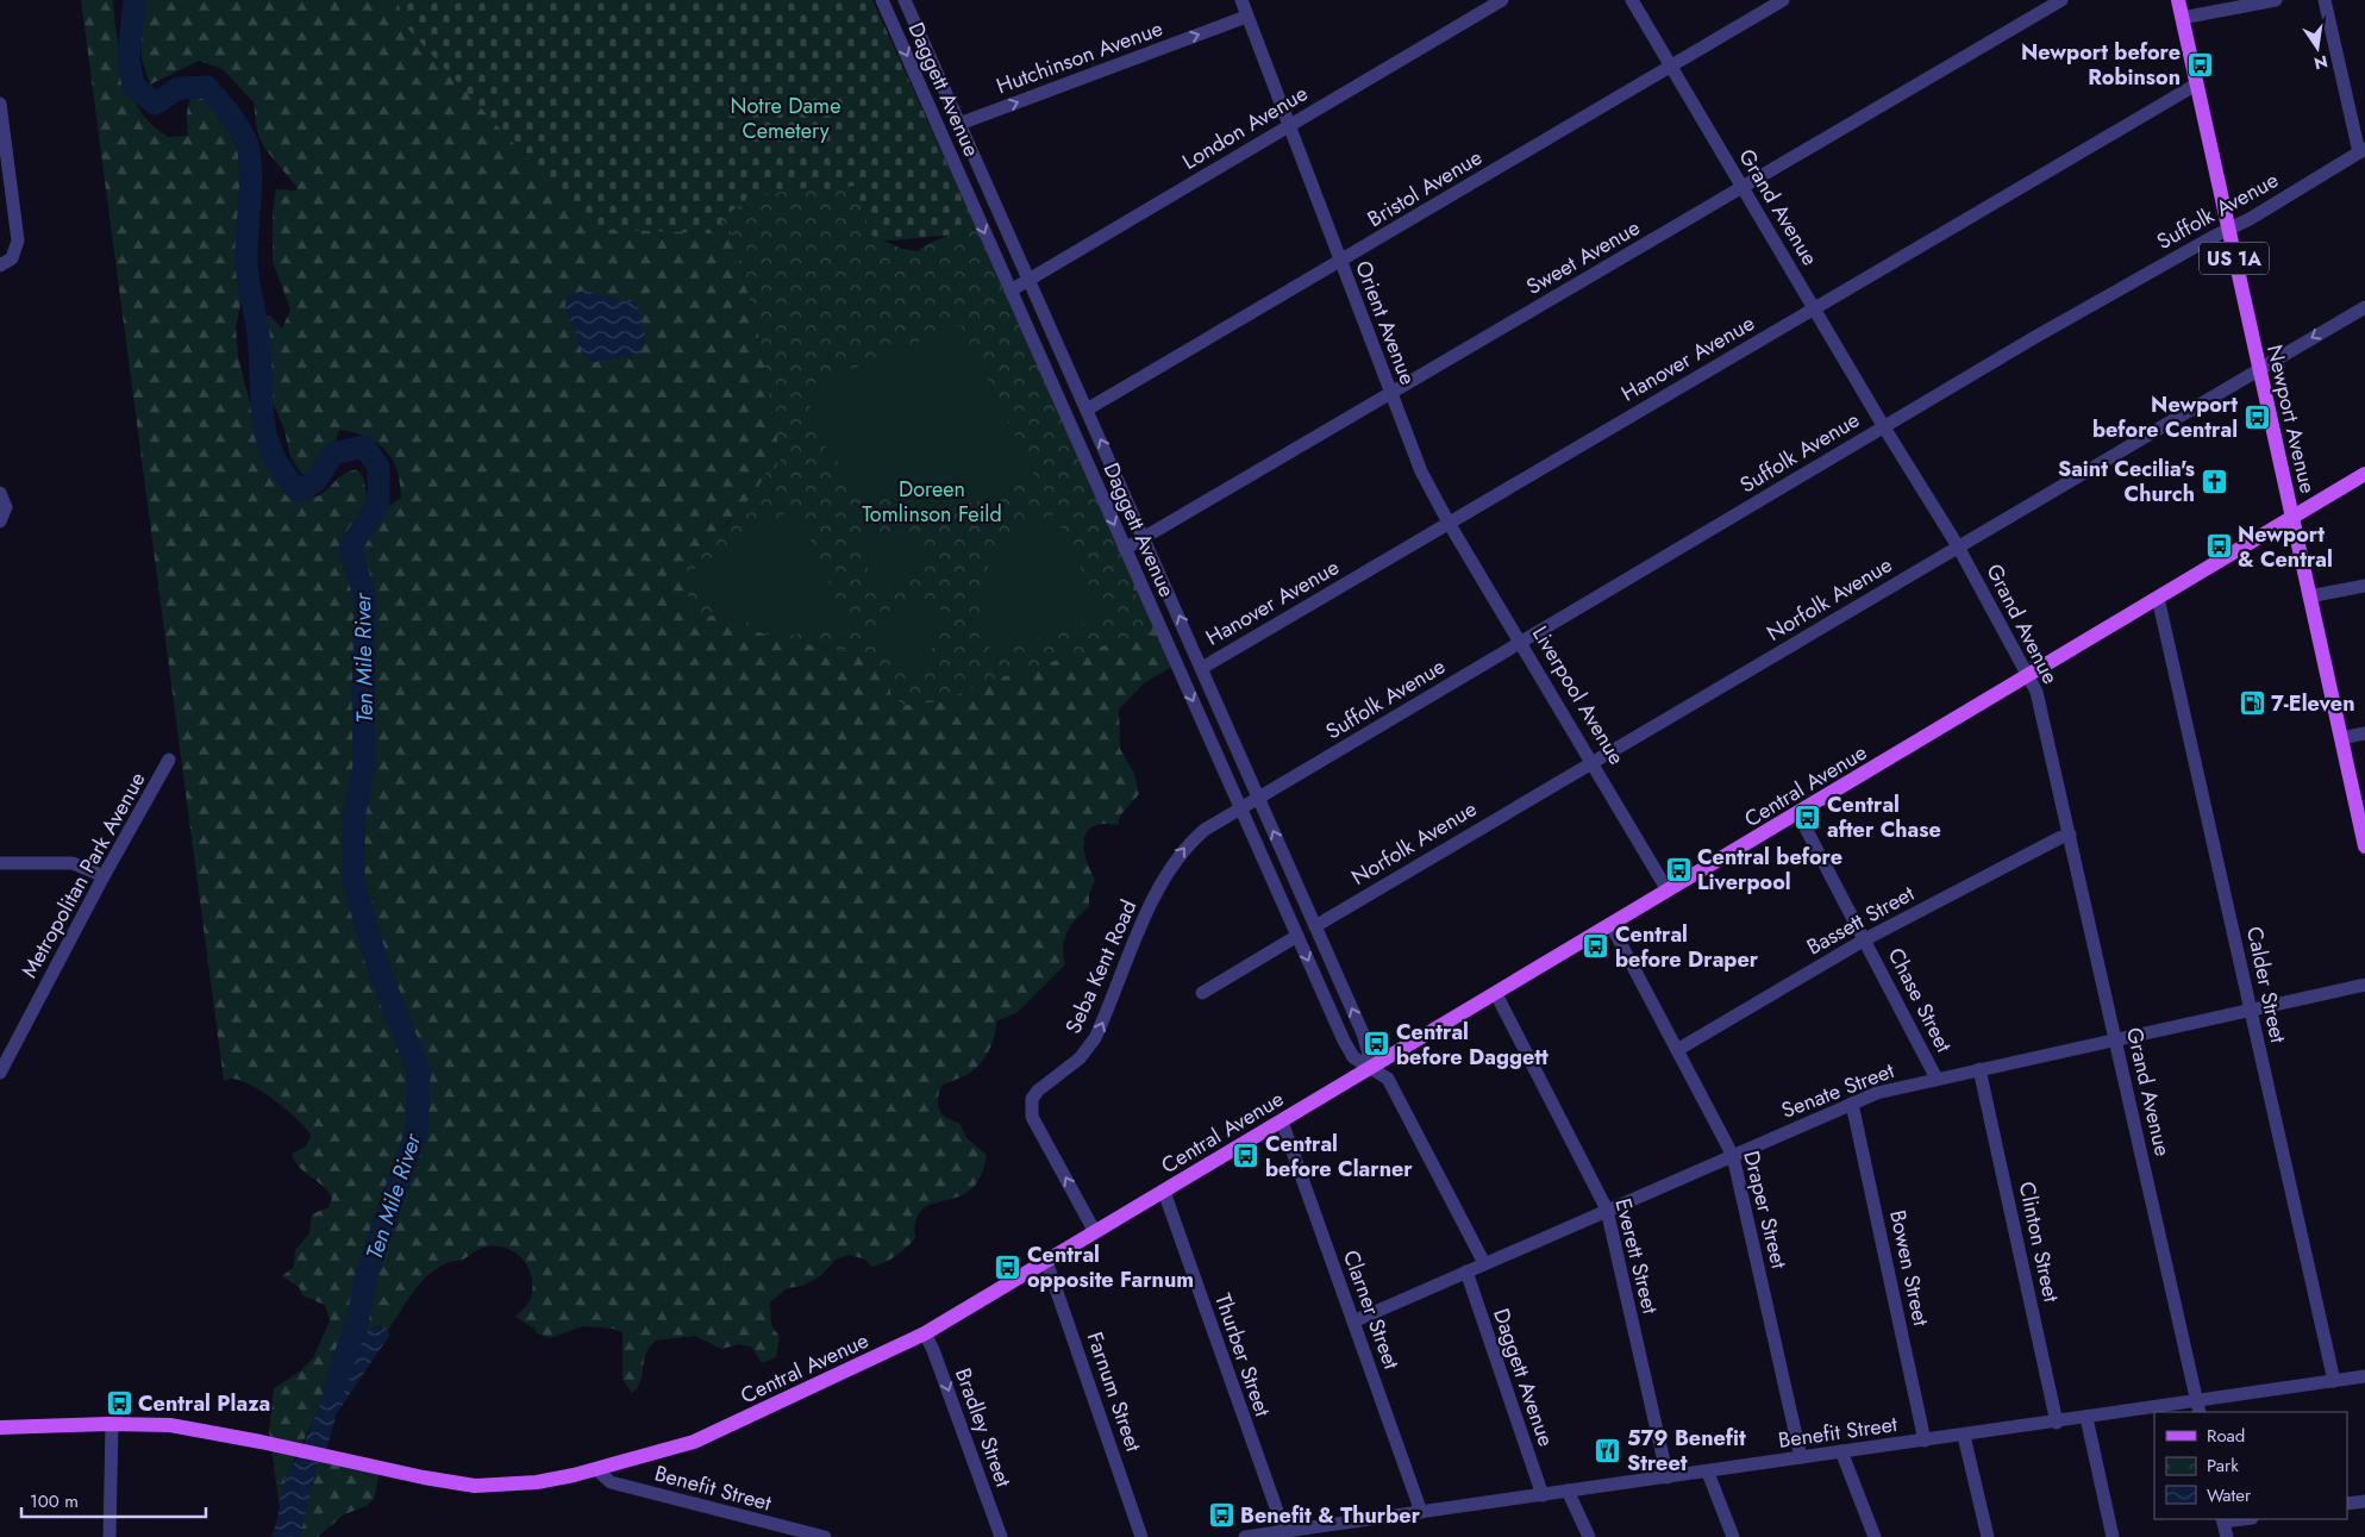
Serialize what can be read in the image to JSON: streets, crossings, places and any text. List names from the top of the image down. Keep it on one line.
{"streets":{"main road":["US 1A","Newport Avenue","Central Avenue"],"street":["Hutchinson Avenue","Daggett Avenue","London Avenue","Bristol Avenue","Grand Avenue","Suffolk Avenue","Sweet Avenue","Orient Avenue","Hanover Avenue","Norfolk Avenue","Liverpool Avenue","Metropolitan Park Avenue","Bassett Street","Seba Kent Road","Calder Street","Chase Street","Senate Street","Draper Street","Clinton Street","Everett Street","Bowen Street","Clarner Street","Thurber Street","Farnum Street","Bradley Street","Benefit Street"]},"crossings":[["Hutchinson Avenue","Daggett Avenue"],["Hutchinson Avenue","Orient Avenue"],["Daggett Avenue","London Avenue"],["Daggett Avenue","Bristol Avenue"],["Daggett Avenue","Suffolk Avenue"],["Daggett Avenue","Sweet Avenue"],["Daggett Avenue","Hanover Avenue"],["Daggett Avenue","Norfolk Avenue"],["Daggett Avenue","Central Avenue"],["Daggett Avenue","Seba Kent Road"],["Daggett Avenue","Senate Street"],["Daggett Avenue","Benefit Street"],["London Avenue","Orient Avenue"],["Bristol Avenue","Grand Avenue"],["Bristol Avenue","Orient Avenue"],["Grand Avenue","Suffolk Avenue"],["Grand Avenue","Sweet Avenue"],["Grand Avenue","Hanover Avenue"],["Grand Avenue","Norfolk Avenue"],["Grand Avenue","Central Avenue"],["Grand Avenue","Bassett Street"],["Grand Avenue","Senate Street"],["Grand Avenue","Benefit Street"],["Suffolk Avenue","Newport Avenue"],["Suffolk Avenue","Liverpool Avenue"],["Suffolk Avenue","Seba Kent Road"],["Sweet Avenue","Orient Avenue"],["Orient Avenue","Hanover Avenue"],["Orient Avenue","Liverpool Avenue"],["Hanover Avenue","Newport Avenue"],["Hanover Avenue","Liverpool Avenue"],["Newport Avenue","Norfolk Avenue"],["Newport Avenue","Central Avenue"],["Norfolk Avenue","Liverpool Avenue"],["Liverpool Avenue","Central Avenue"],["Central Avenue","Seba Kent Road"],["Central Avenue","Calder Street"],["Central Avenue","Chase Street"],["Central Avenue","Draper Street"],["Central Avenue","Everett Street"],["Central Avenue","Clarner Street"],["Central Avenue","Thurber Street"],["Central Avenue","Farnum Street"],["Central Avenue","Bradley Street"],["Central Avenue","Benefit Street"],["Bassett Street","Chase Street"],["Bassett Street","Draper Street"],["Calder Street","Senate Street"],["Calder Street","Benefit Street"],["Chase Street","Senate Street"],["Senate Street","Draper Street"],["Senate Street","Clinton Street"],["Senate Street","Everett Street"],["Senate Street","Bowen Street"],["Senate Street","Clarner Street"],["Draper Street","Benefit Street"],["Clinton Street","Benefit Street"],["Everett Street","Benefit Street"],["Bowen Street","Benefit Street"],["Clarner Street","Benefit Street"],["Thurber Street","Benefit Street"]],"one_way":["Hutchinson Avenue","Seba Kent Road","Bradley Street"],"water":["Ten Mile River"],"parks":["Notre Dame Cemetery","Doreen Tomlinson Feild"],"places":{"bus stop":["Newport before Robinson","Newport before Central","Newport & Central","Central after Chase","Central before Liverpool","Central before Draper","Central before Daggett","Central before Clarner","Central opposite Farnum","Central Plaza","Benefit & Thurber"],"church":["Saint Cecilia's Church"],"fuel station":["7-Eleven"],"restaurant":["579 Benefit Street"]},"legend":["Road","Park","Water"],"scale_bar":"100 m","north":"bottom"}
